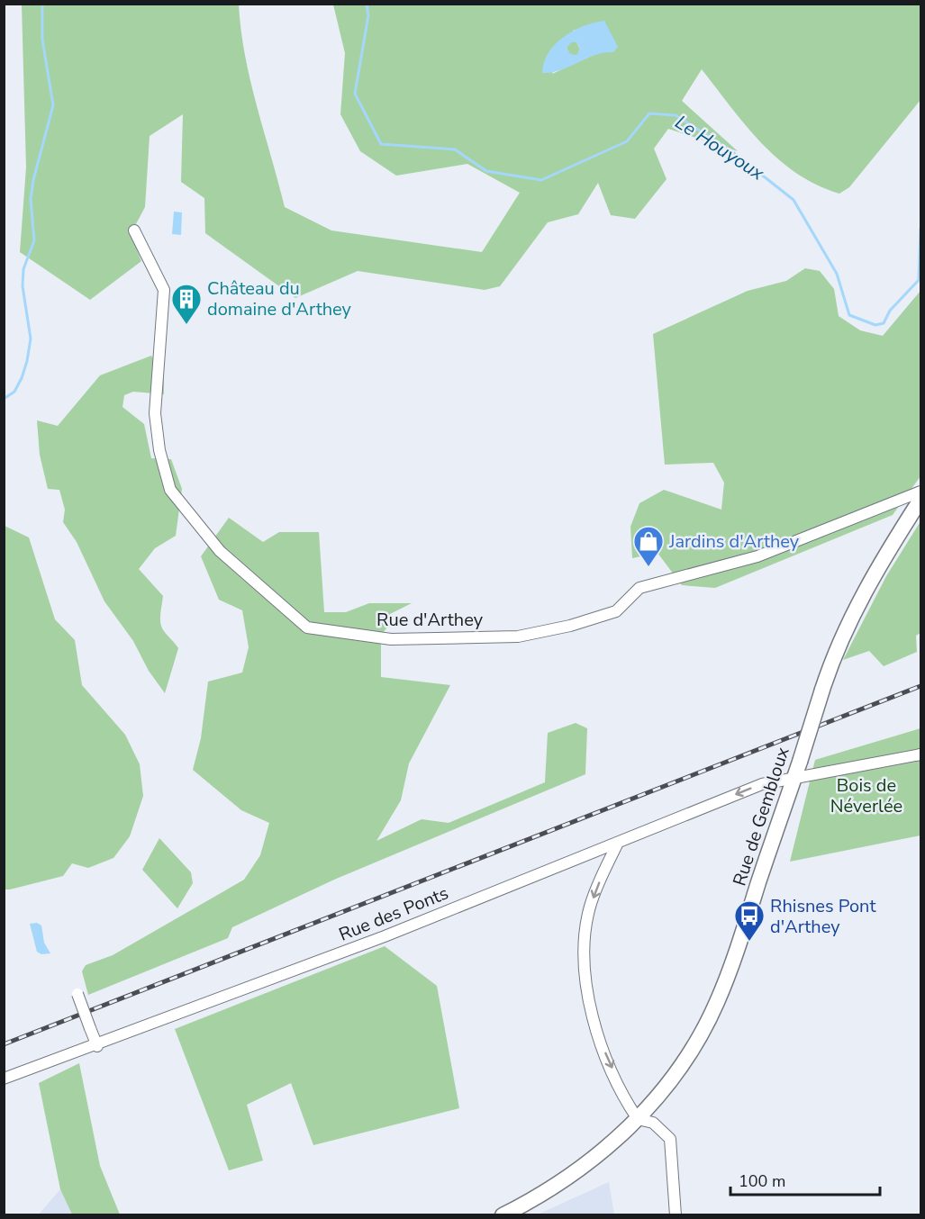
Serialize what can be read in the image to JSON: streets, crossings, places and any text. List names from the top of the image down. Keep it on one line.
{"streets":{"main road":["Rue de Gembloux"],"street":["Rue d'Arthey","Rue des Ponts"]},"crossings":[["Rue de Gembloux","Rue des Ponts"]],"water":["Le Houyoux"],"parks":["Bois de Néverlée"],"places":{"building":["Château du domaine d'Arthey"],"shop":["Jardins d'Arthey"],"bus stop":["Rhisnes Pont d'Arthey"]},"scale_bar":"100 m"}
